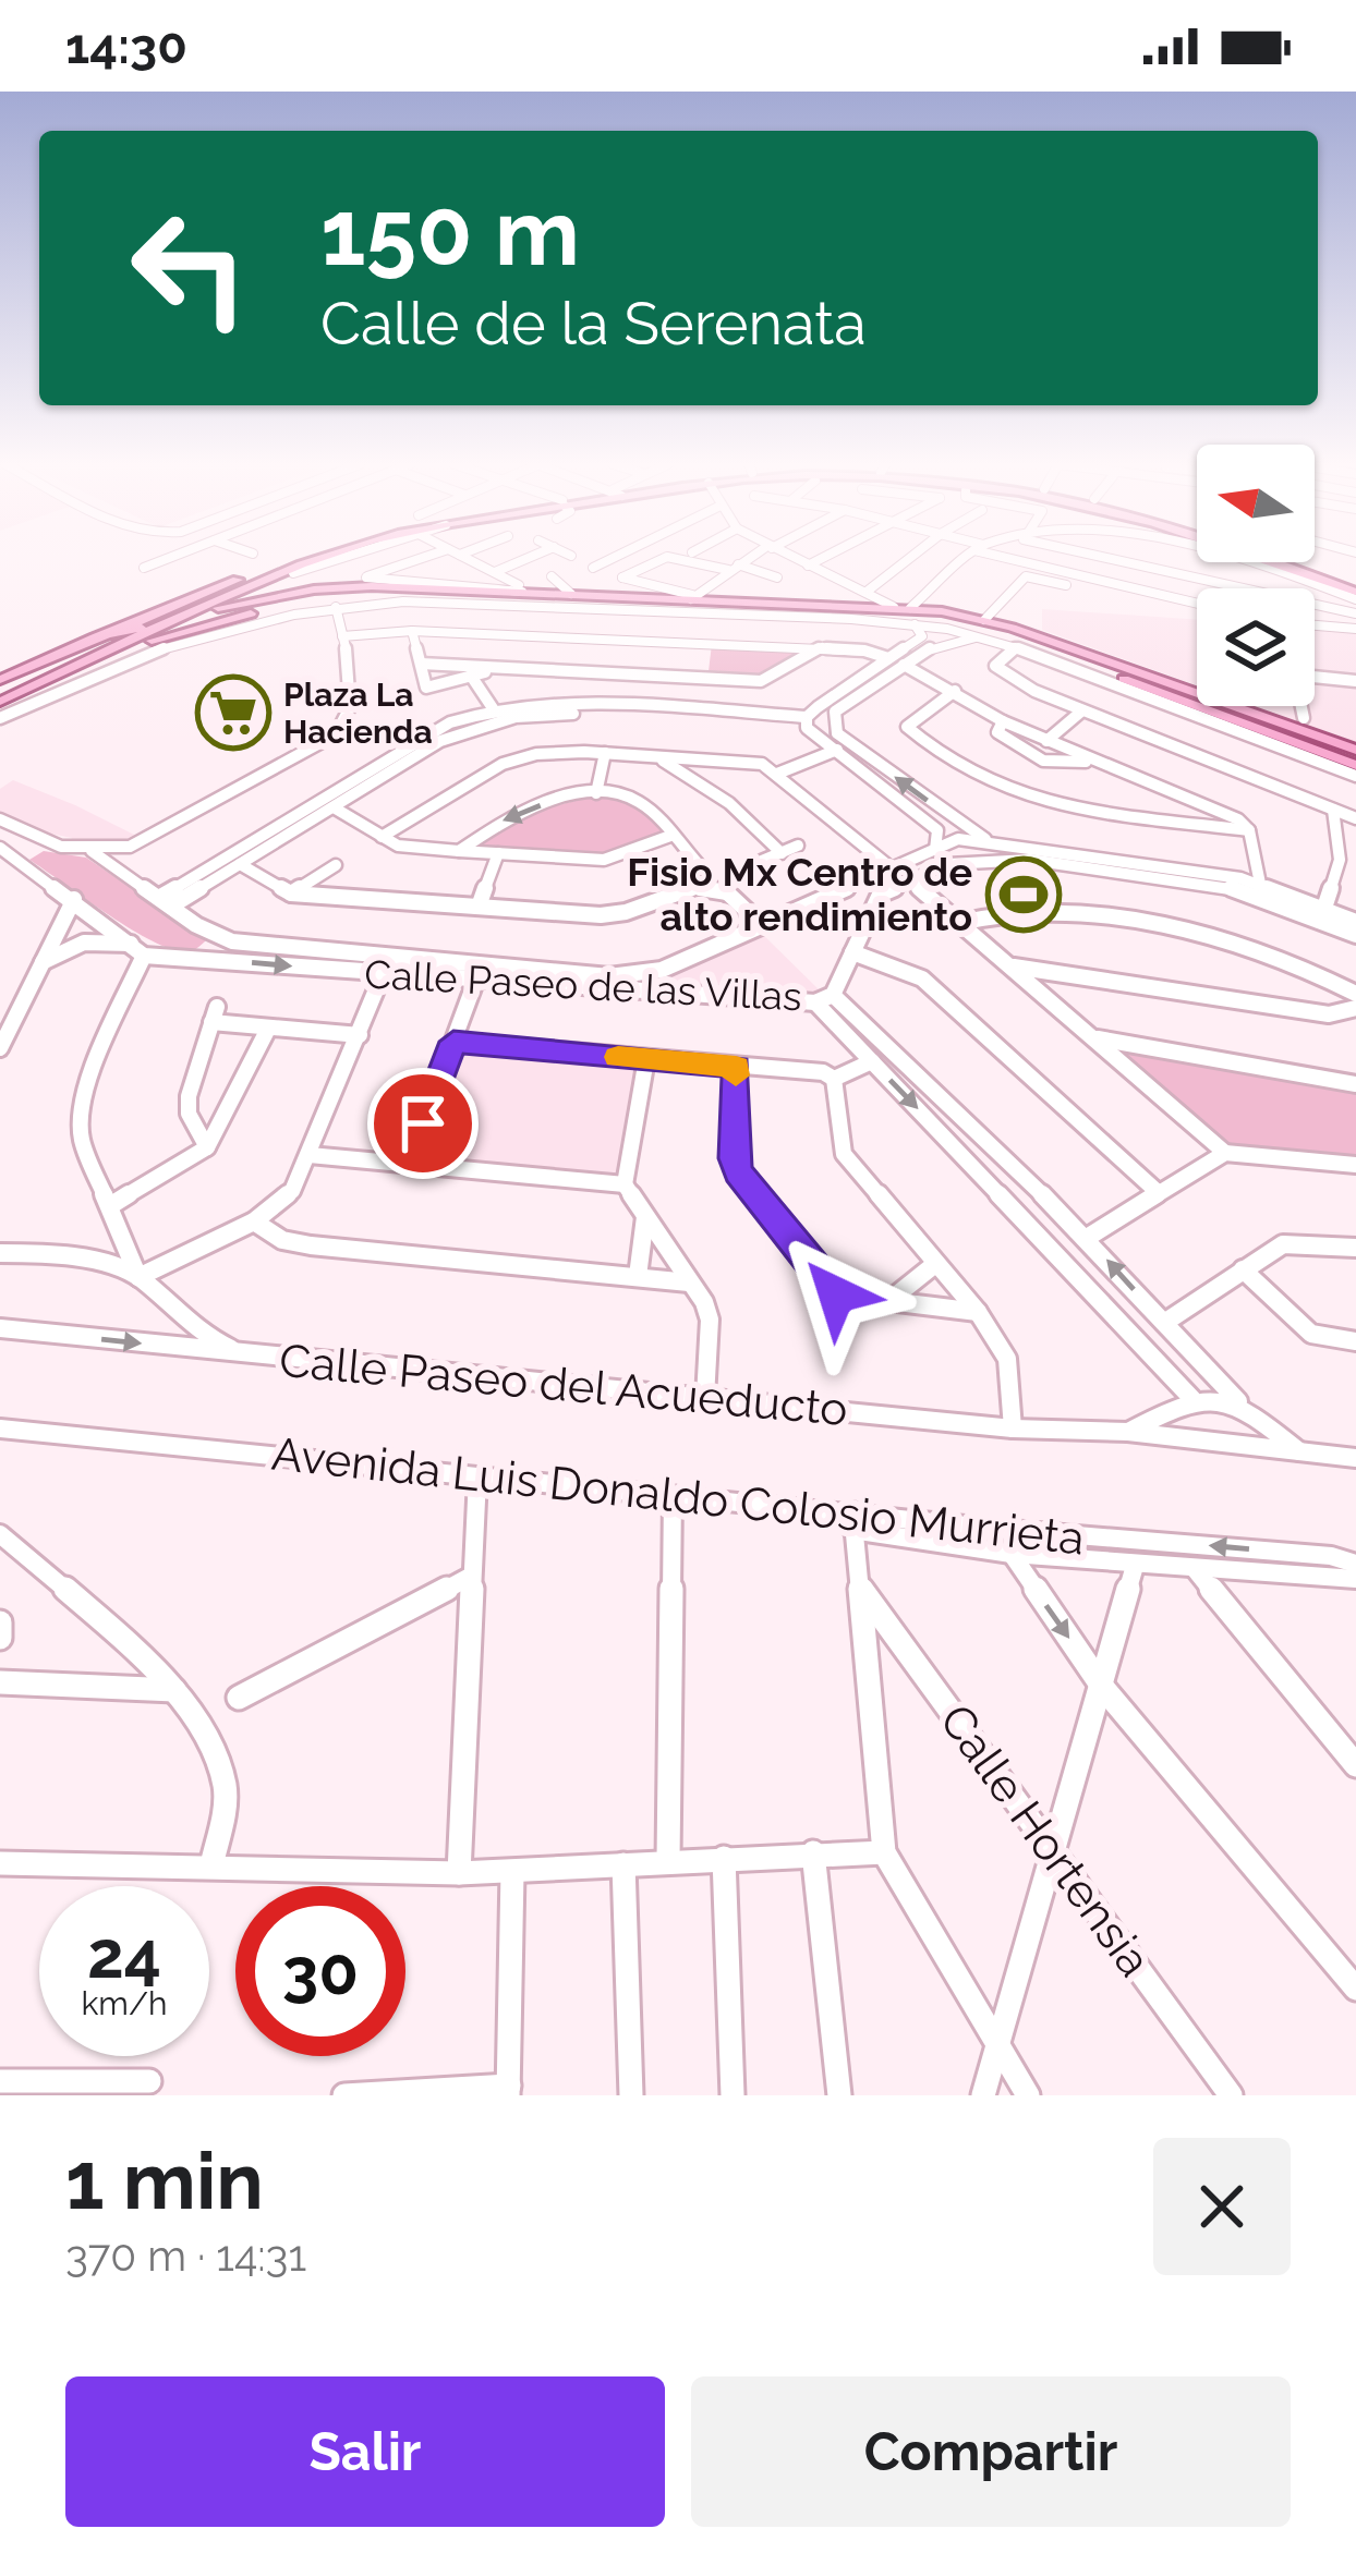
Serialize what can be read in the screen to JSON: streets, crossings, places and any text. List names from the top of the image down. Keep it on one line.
{"streets":{"street":["Calle Paseo de las Villas","Calle Paseo del Acueducto","Avenida Luis Donaldo Colosio Murrieta","Calle Hortensia"]},"places":{"supermarket":["Plaza La Hacienda"],"sports":["Fisio Mx Centro de alto rendimiento"]},"north":"left","page":{"status":"14:30","turn":["150 m","Calle de la Serenata"],"speed":"24 km/h","limit":"30","heading":["1 min","370 m · 14:31"],"buttons":["Salir","Compartir"]}}
